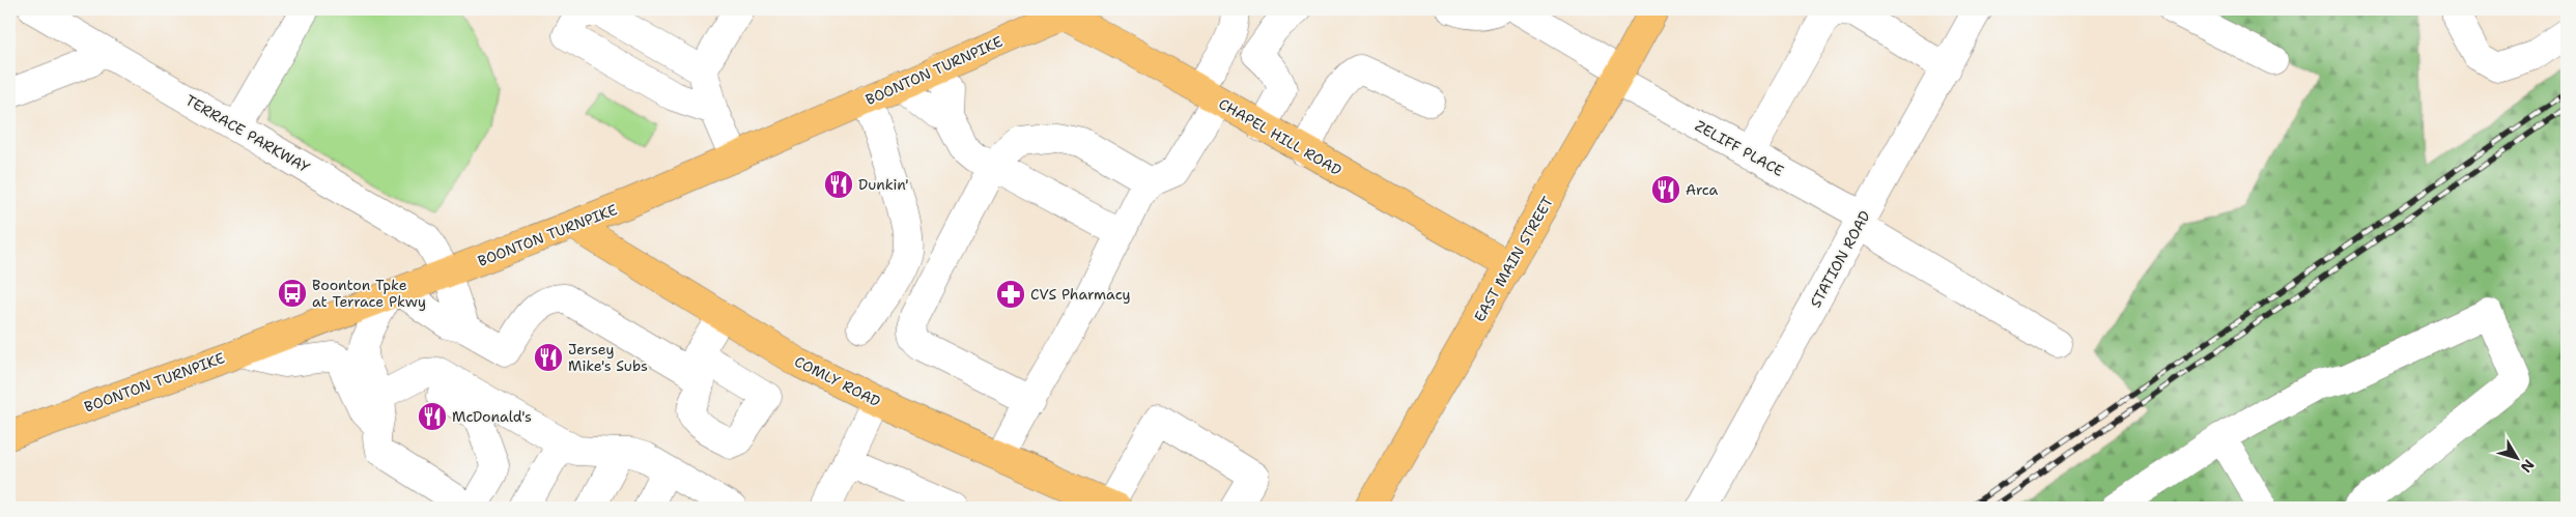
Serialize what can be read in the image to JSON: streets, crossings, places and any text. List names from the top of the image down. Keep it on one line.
{"streets":{"main road":["BOONTON TURNPIKE","CHAPEL HILL ROAD","EAST MAIN STREET","COMLY ROAD"],"street":["TERRACE PARKWAY","ZELIFF PLACE","STATION ROAD"]},"crossings":[["BOONTON TURNPIKE","TERRACE PARKWAY"],["BOONTON TURNPIKE","CHAPEL HILL ROAD"],["BOONTON TURNPIKE","COMLY ROAD"],["CHAPEL HILL ROAD","EAST MAIN STREET"],["ZELIFF PLACE","EAST MAIN STREET"],["ZELIFF PLACE","STATION ROAD"]],"places":{"restaurant":["Dunkin'","Arca","Jersey Mike's Subs","McDonald's"],"bus stop":["Boonton Tpke at Terrace Pkwy"],"pharmacy":["CVS Pharmacy"]},"north":"bottom right"}
